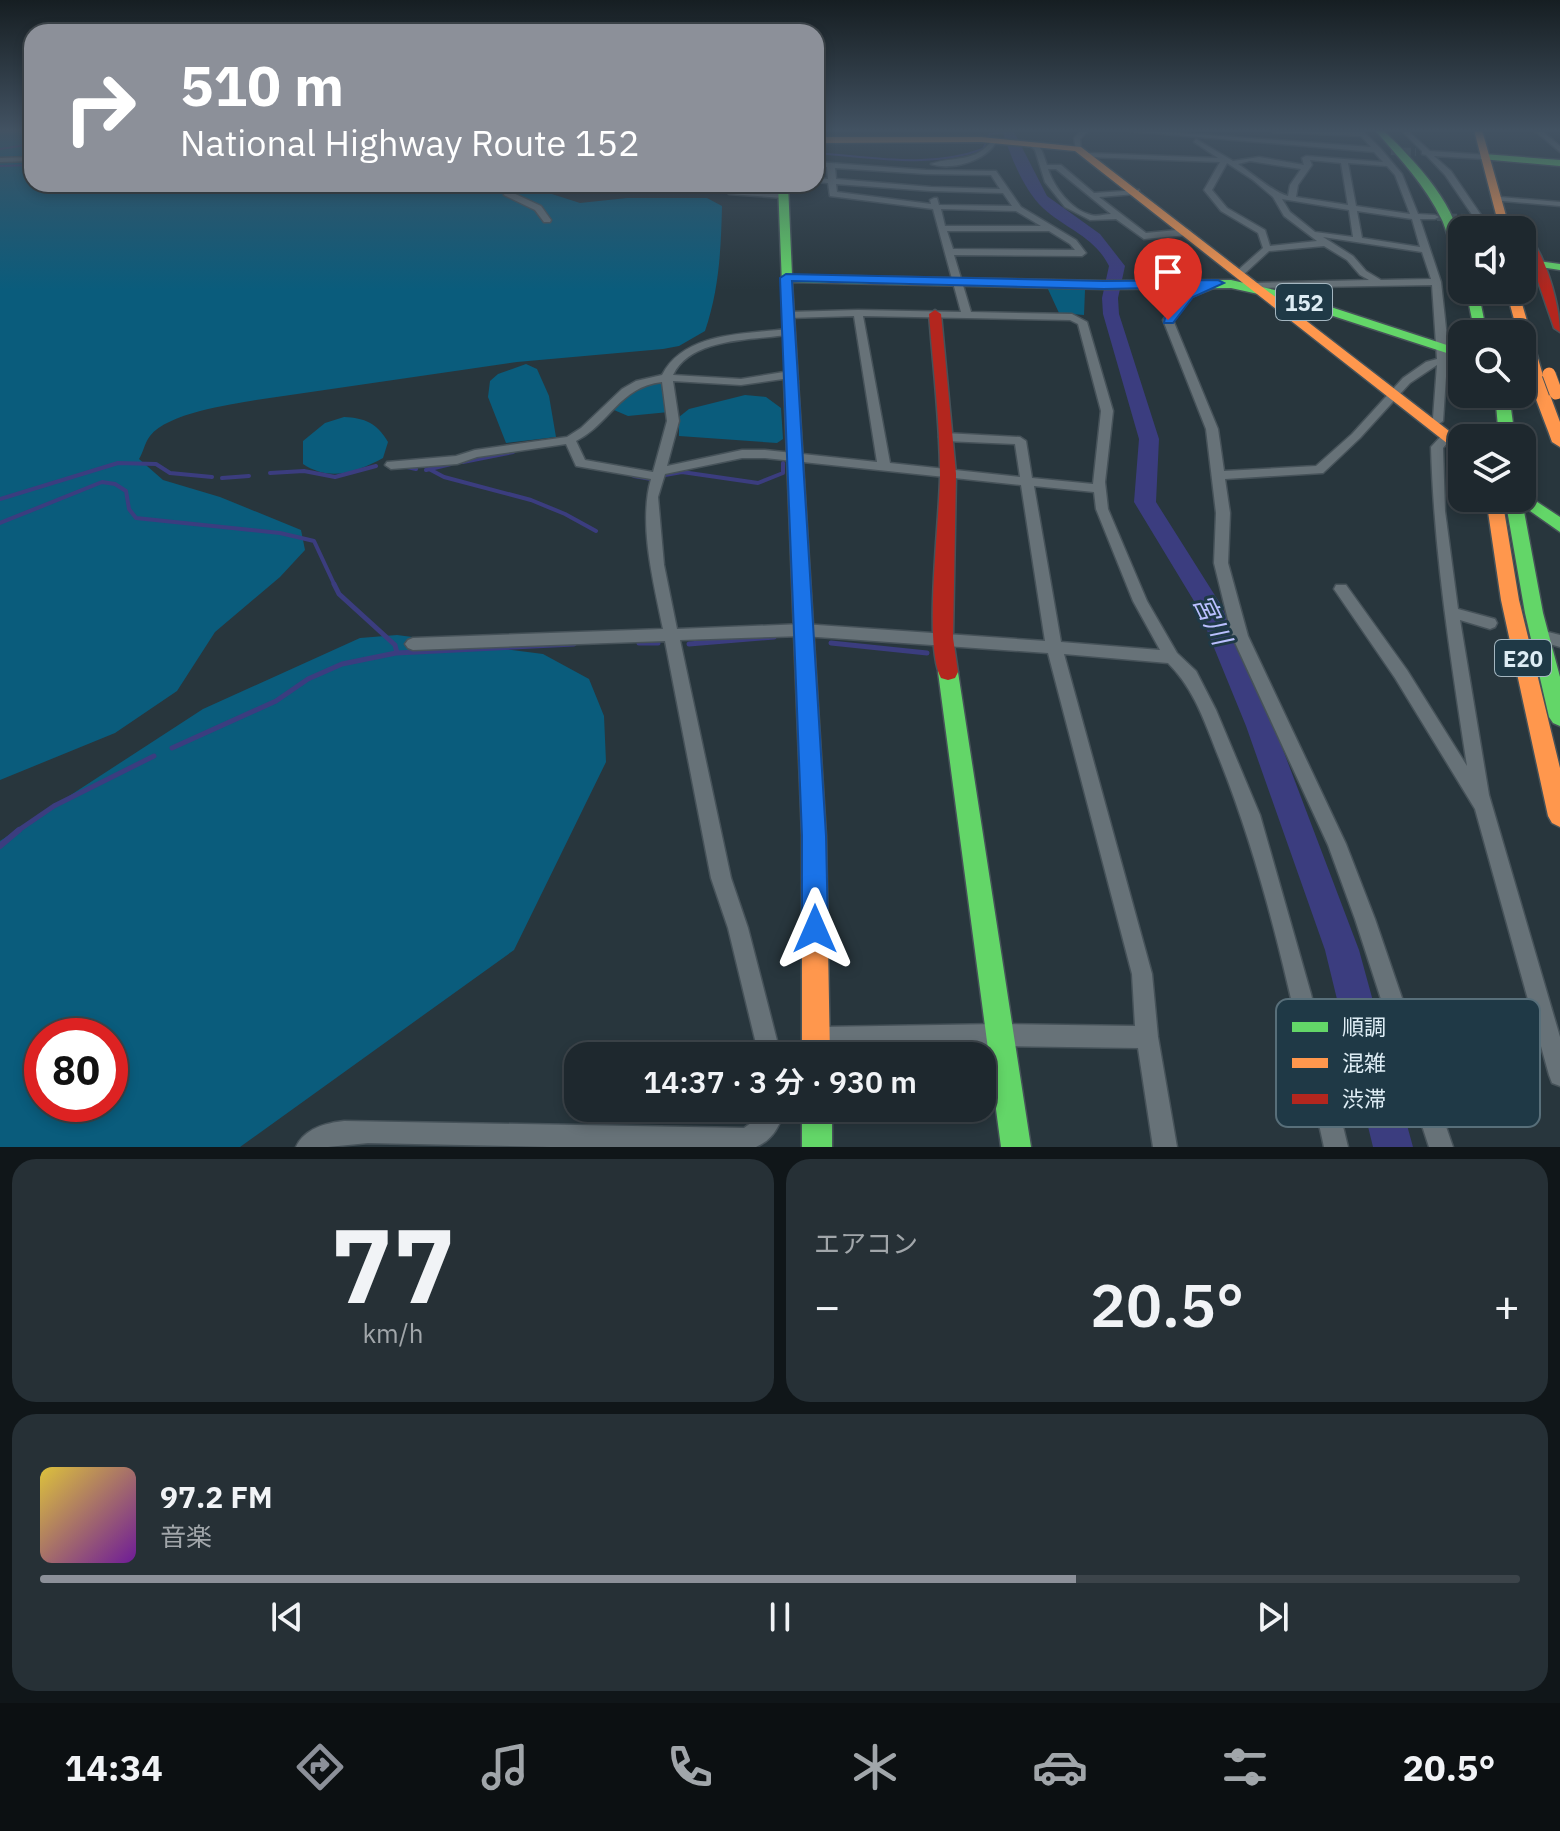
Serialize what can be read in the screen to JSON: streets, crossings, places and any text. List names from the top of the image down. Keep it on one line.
{"streets":{"main road":["152","E20"]},"water":["宮川"],"legend":["順調","混雑","渋滞"],"page":{"turn":["510 m","National Highway Route 152"],"limit":"80","trip":"14:37 · 3 分 · 930 m","tile":[["77","km/h"],"エアコン"],"heat":["−","20.5°","+"],"song":["97.2 FM","音楽"],"tabs":["14:34","20.5°"]}}
